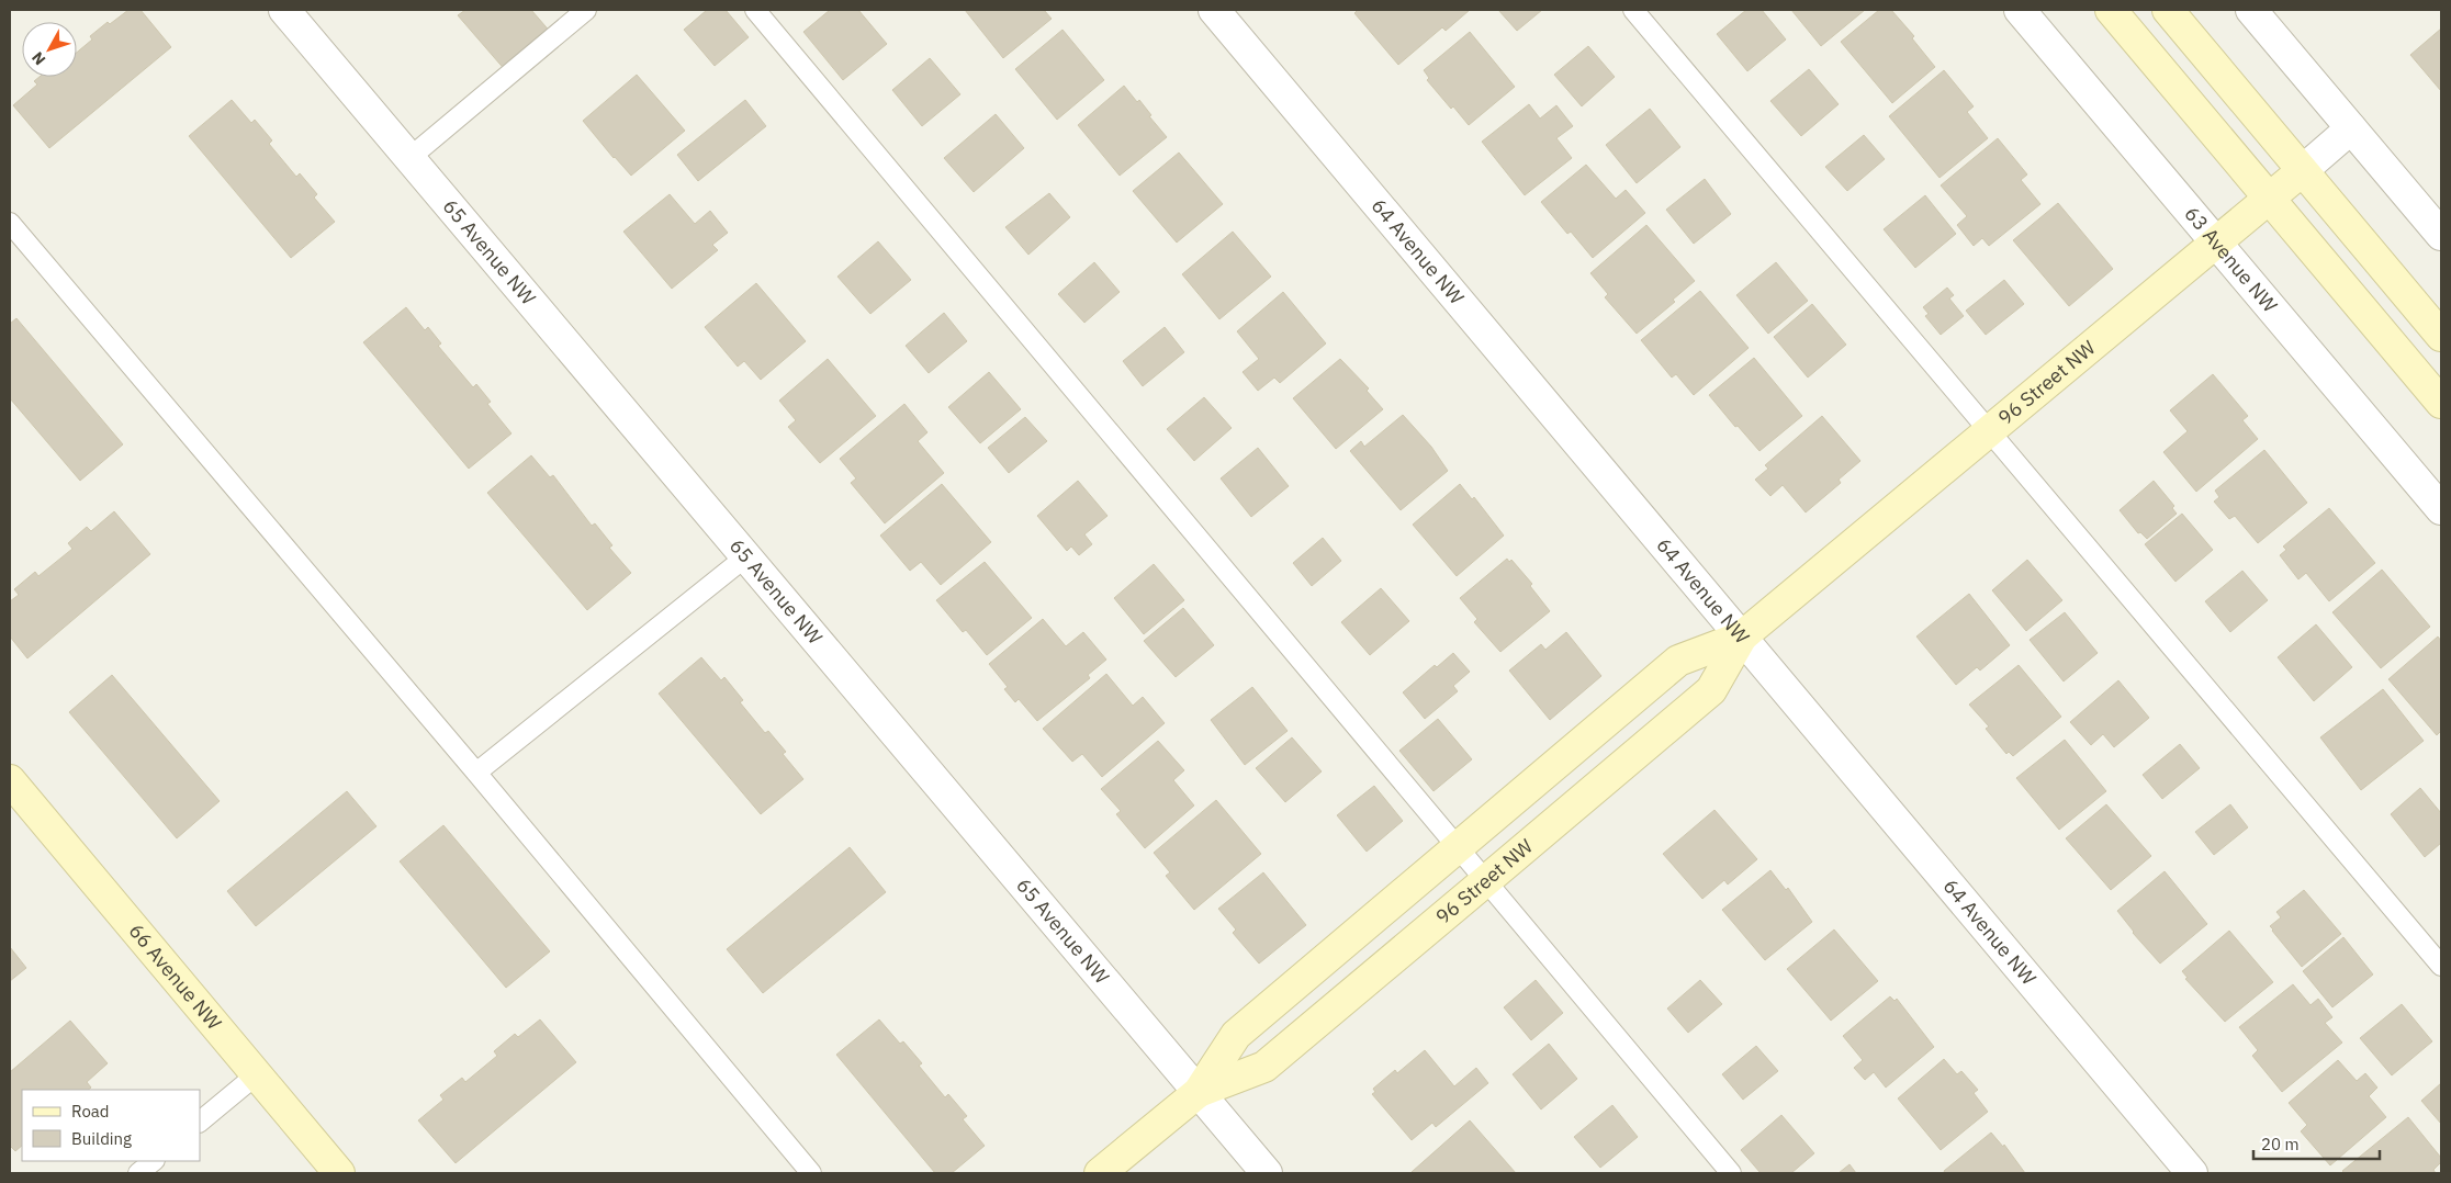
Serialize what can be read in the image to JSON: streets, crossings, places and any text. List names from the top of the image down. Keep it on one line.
{"streets":{"street":["64 Avenue NW","65 Avenue NW","63 Avenue NW","96 Street NW","66 Avenue NW"]},"crossings":[["64 Avenue NW","96 Street NW"],["65 Avenue NW","96 Street NW"],["63 Avenue NW","96 Street NW"]],"legend":["Road","Building"],"scale_bar":"20 m","north":"bottom left"}
